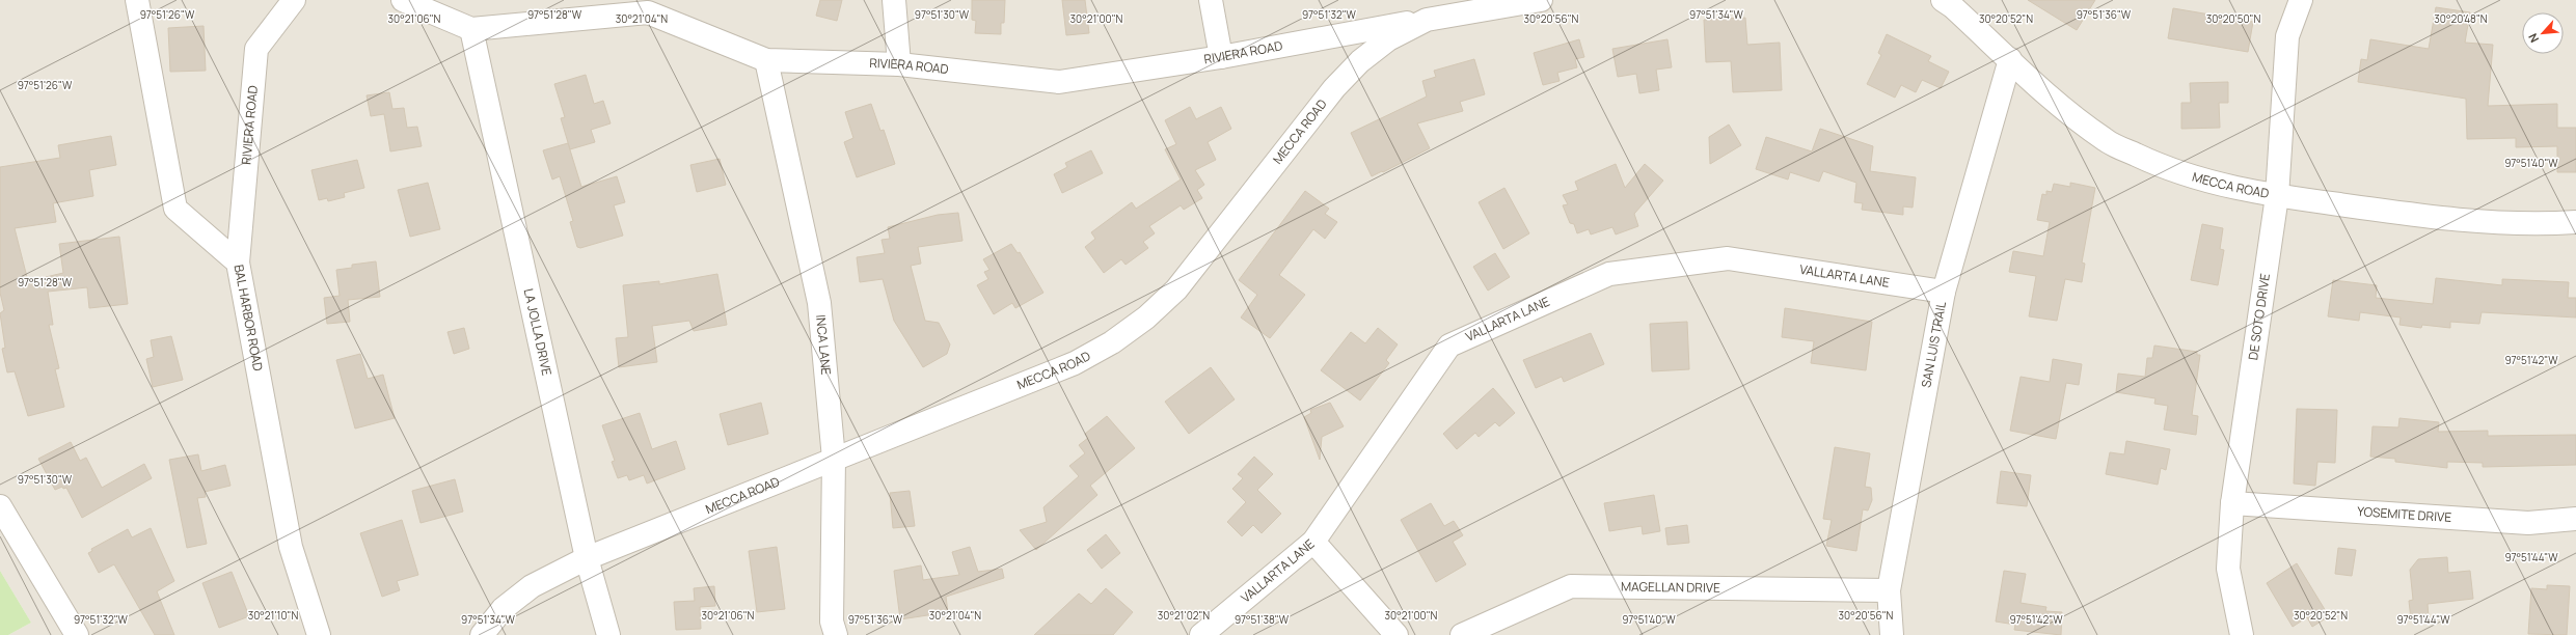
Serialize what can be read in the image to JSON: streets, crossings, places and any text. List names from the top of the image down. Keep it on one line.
{"streets":{"street":["RIVIERA ROAD","MECCA ROAD","VALLARTA LANE","DE SOTO DRIVE","BAL HARBOR ROAD","LA JOLLA DRIVE","SAN LUIS TRAIL","INCA LANE","YOSEMITE DRIVE","MAGELLAN DRIVE"]},"crossings":[["RIVIERA ROAD","MECCA ROAD"],["RIVIERA ROAD","BAL HARBOR ROAD"],["RIVIERA ROAD","LA JOLLA DRIVE"],["RIVIERA ROAD","INCA LANE"],["MECCA ROAD","DE SOTO DRIVE"],["MECCA ROAD","LA JOLLA DRIVE"],["MECCA ROAD","SAN LUIS TRAIL"],["MECCA ROAD","INCA LANE"],["VALLARTA LANE","SAN LUIS TRAIL"],["DE SOTO DRIVE","YOSEMITE DRIVE"],["SAN LUIS TRAIL","MAGELLAN DRIVE"]],"north":"bottom left","coordinates":["97°51'36\"W","97°51'26\"W","97°51'28\"W","97°51'32\"W","97°51'34\"W","97°51'30\"W","30°21'06\"N","30°21'04\"N","30°21'00\"N","30°20'56\"N","30°20'52\"N","30°20'50\"N","30°20'48\"N","97°51'40\"W","97°51'42\"W","97°51'44\"W","30°21'10\"N","30°21'02\"N","97°51'38\"W"]}
